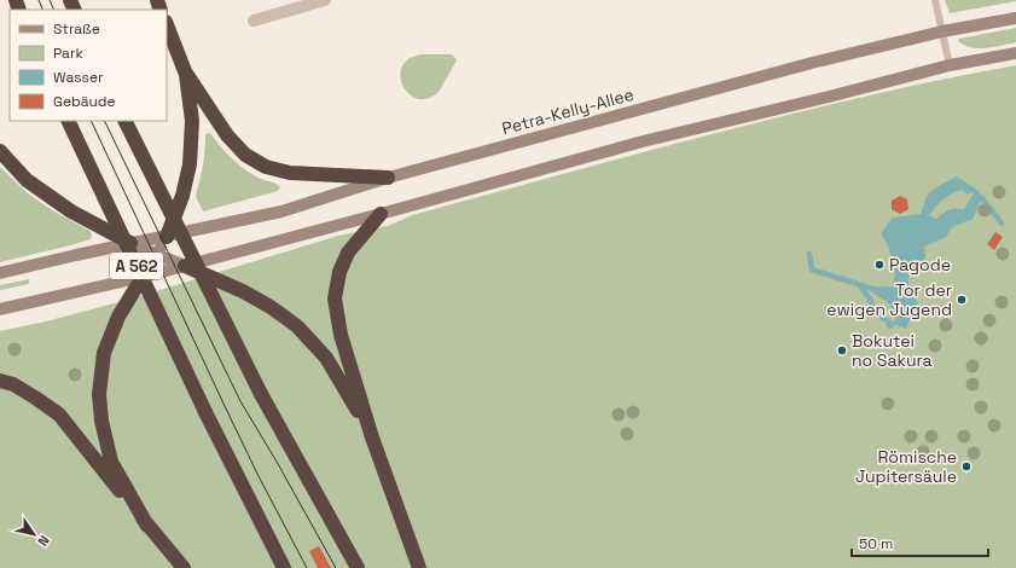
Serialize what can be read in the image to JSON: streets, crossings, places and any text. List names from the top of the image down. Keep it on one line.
{"streets":{"highway":["A 562"],"main road":["Petra-Kelly-Allee"]},"places":["Pagode","Tor der ewigen Jugend","Bokutei no Sakura","Römische Jupitersäule"],"legend":["Straße","Park","Wasser","Gebäude"],"scale_bar":"50 m","north":"bottom right"}
